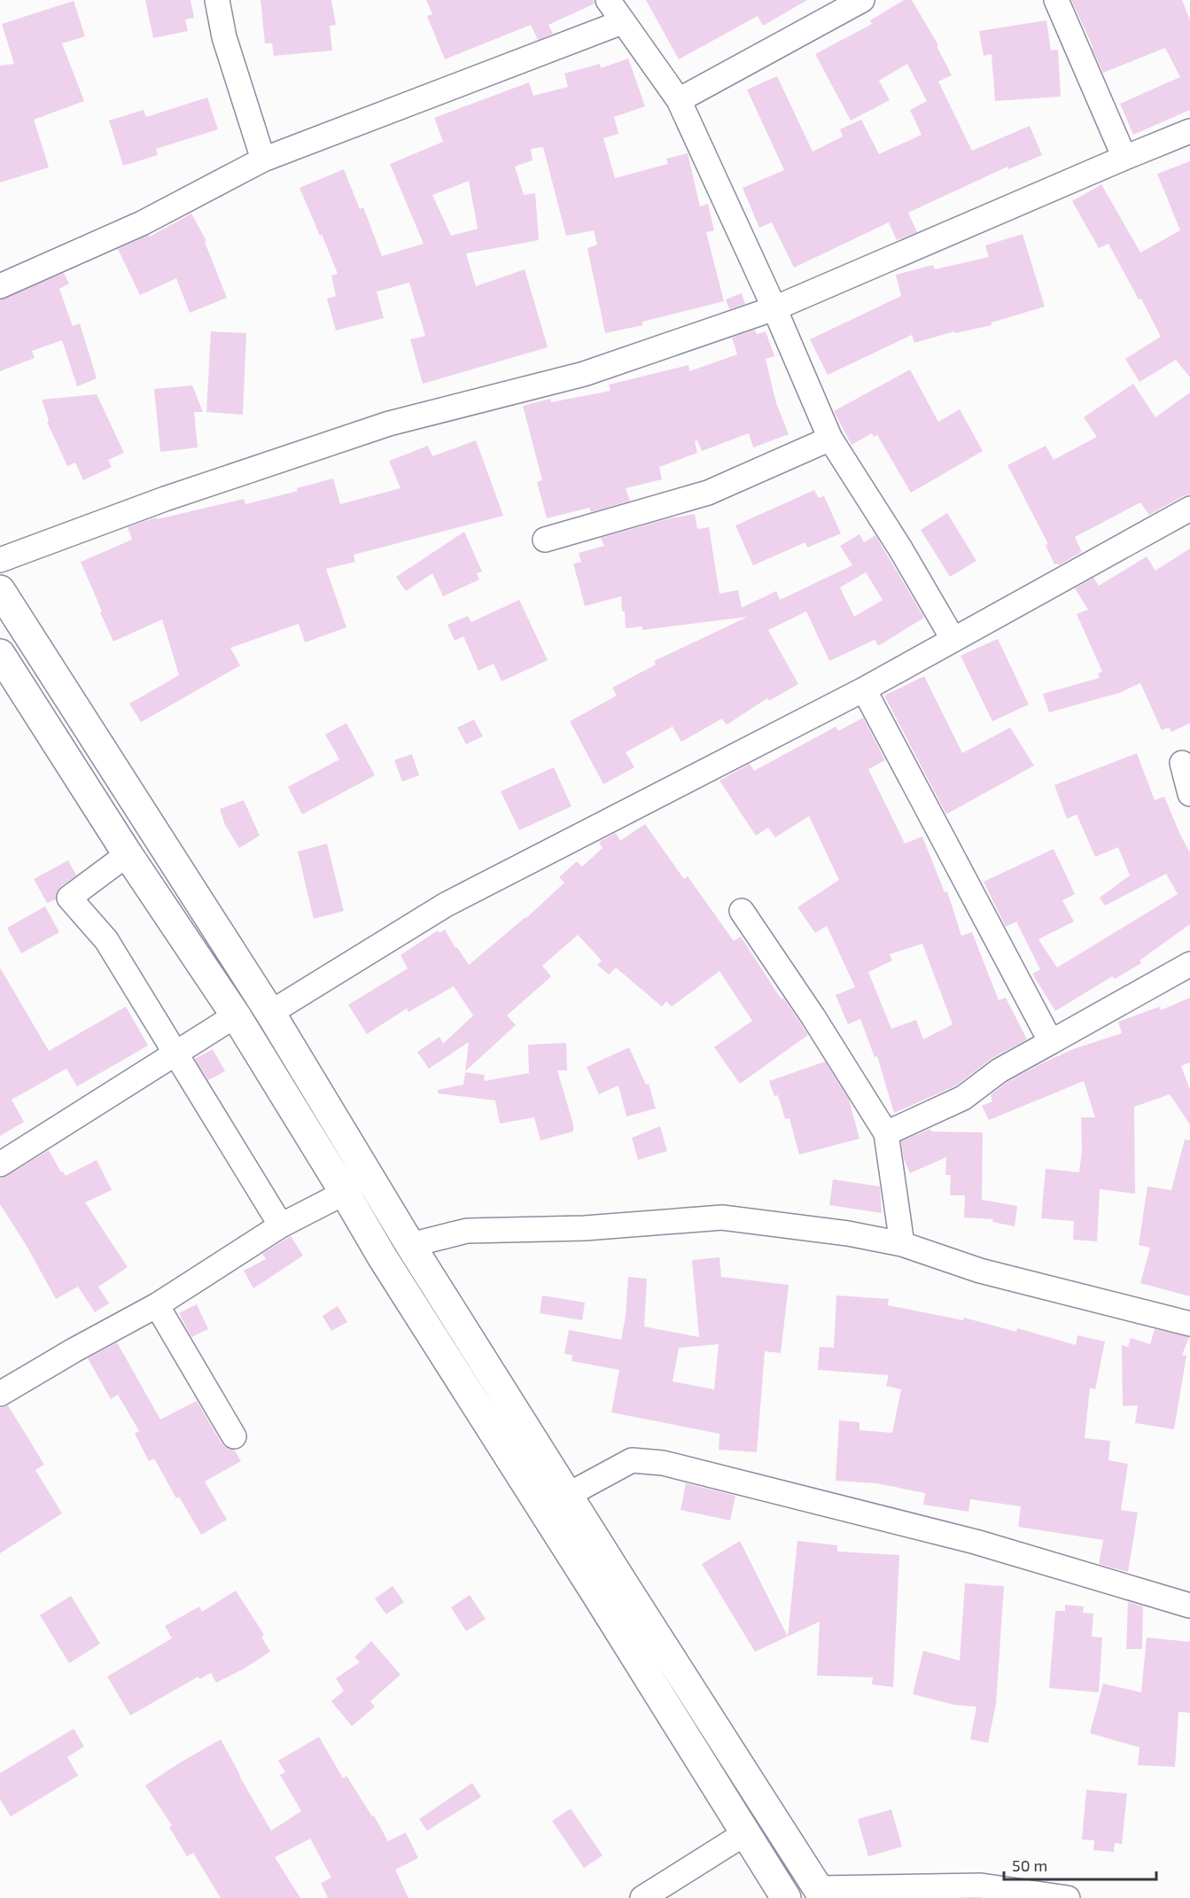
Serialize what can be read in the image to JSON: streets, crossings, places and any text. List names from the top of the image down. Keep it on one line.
{"scale_bar":"50 m"}
